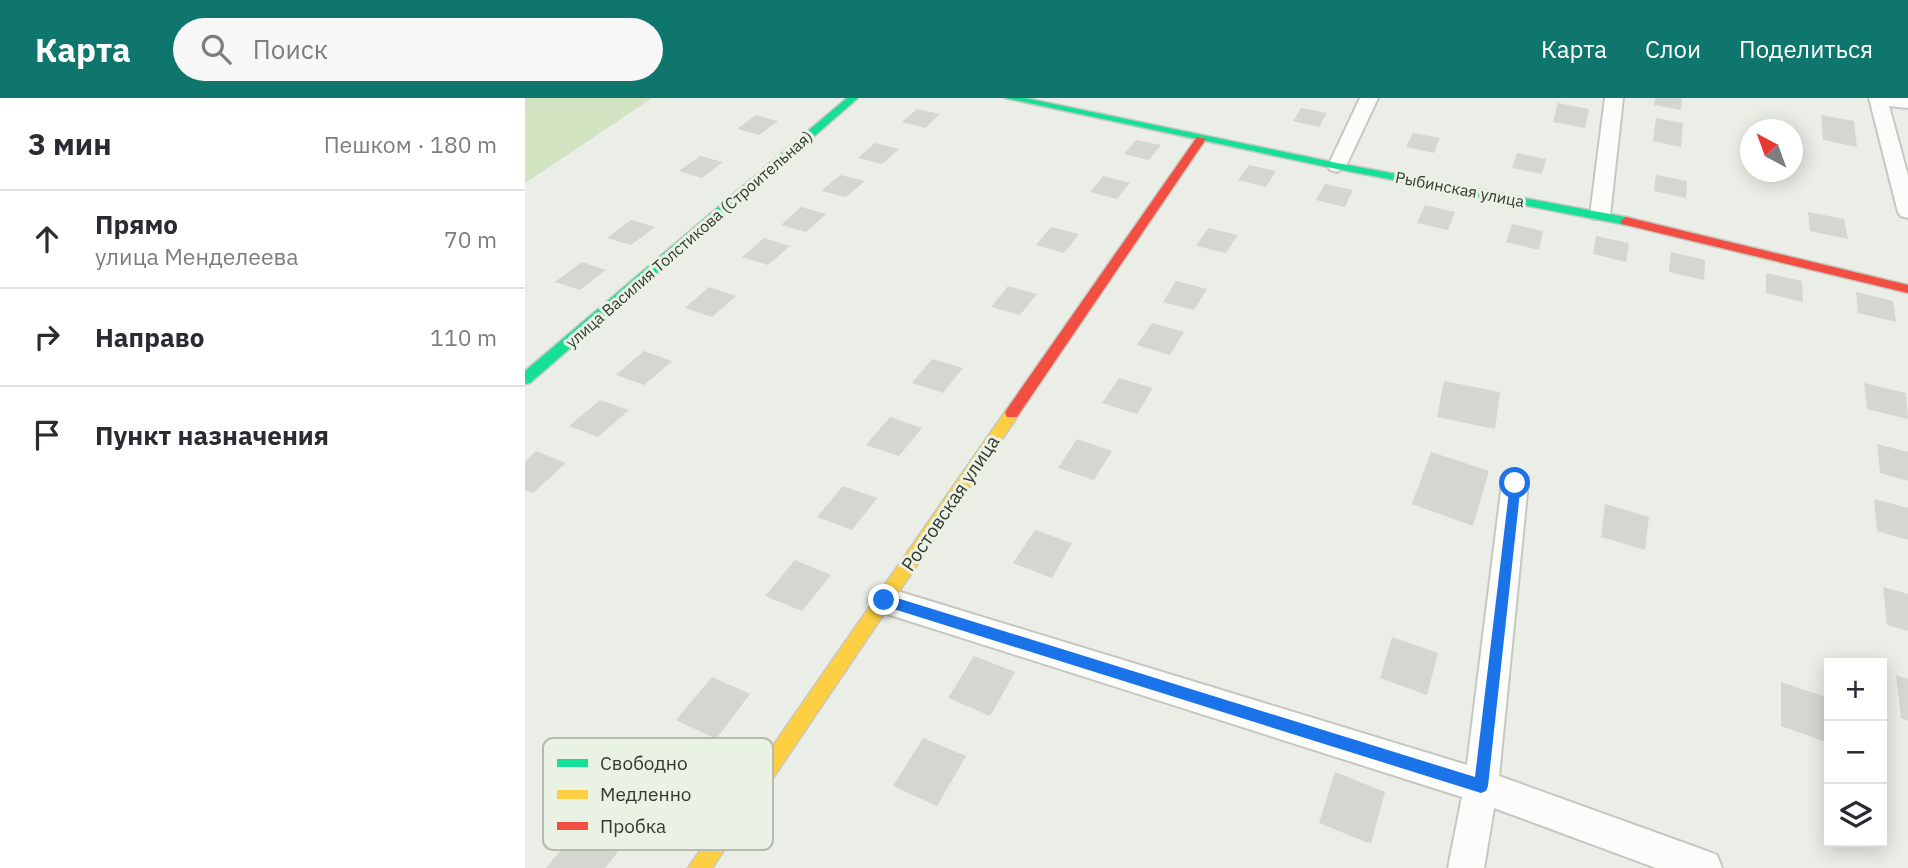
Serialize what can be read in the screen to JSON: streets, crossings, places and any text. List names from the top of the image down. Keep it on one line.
{"streets":{"street":["Рыбинская улица","улица Василия Толстикова (Строительная)","Ростовская улица"]},"crossings":[["Рыбинская улица","Ростовская улица"]],"legend":["Свободно","Медленно","Пробка"],"north":"top left","page":{"header":"Карта","search":"Поиск","nav":["Карта","Слои","Поделиться"],"heading":["3 мин","Пешком · 180 m"],"list":[["Прямо","улица Менделеева","70 m"],["Направо","110 m"],"Пункт назначения"],"map_buttons":["+","−"]}}
